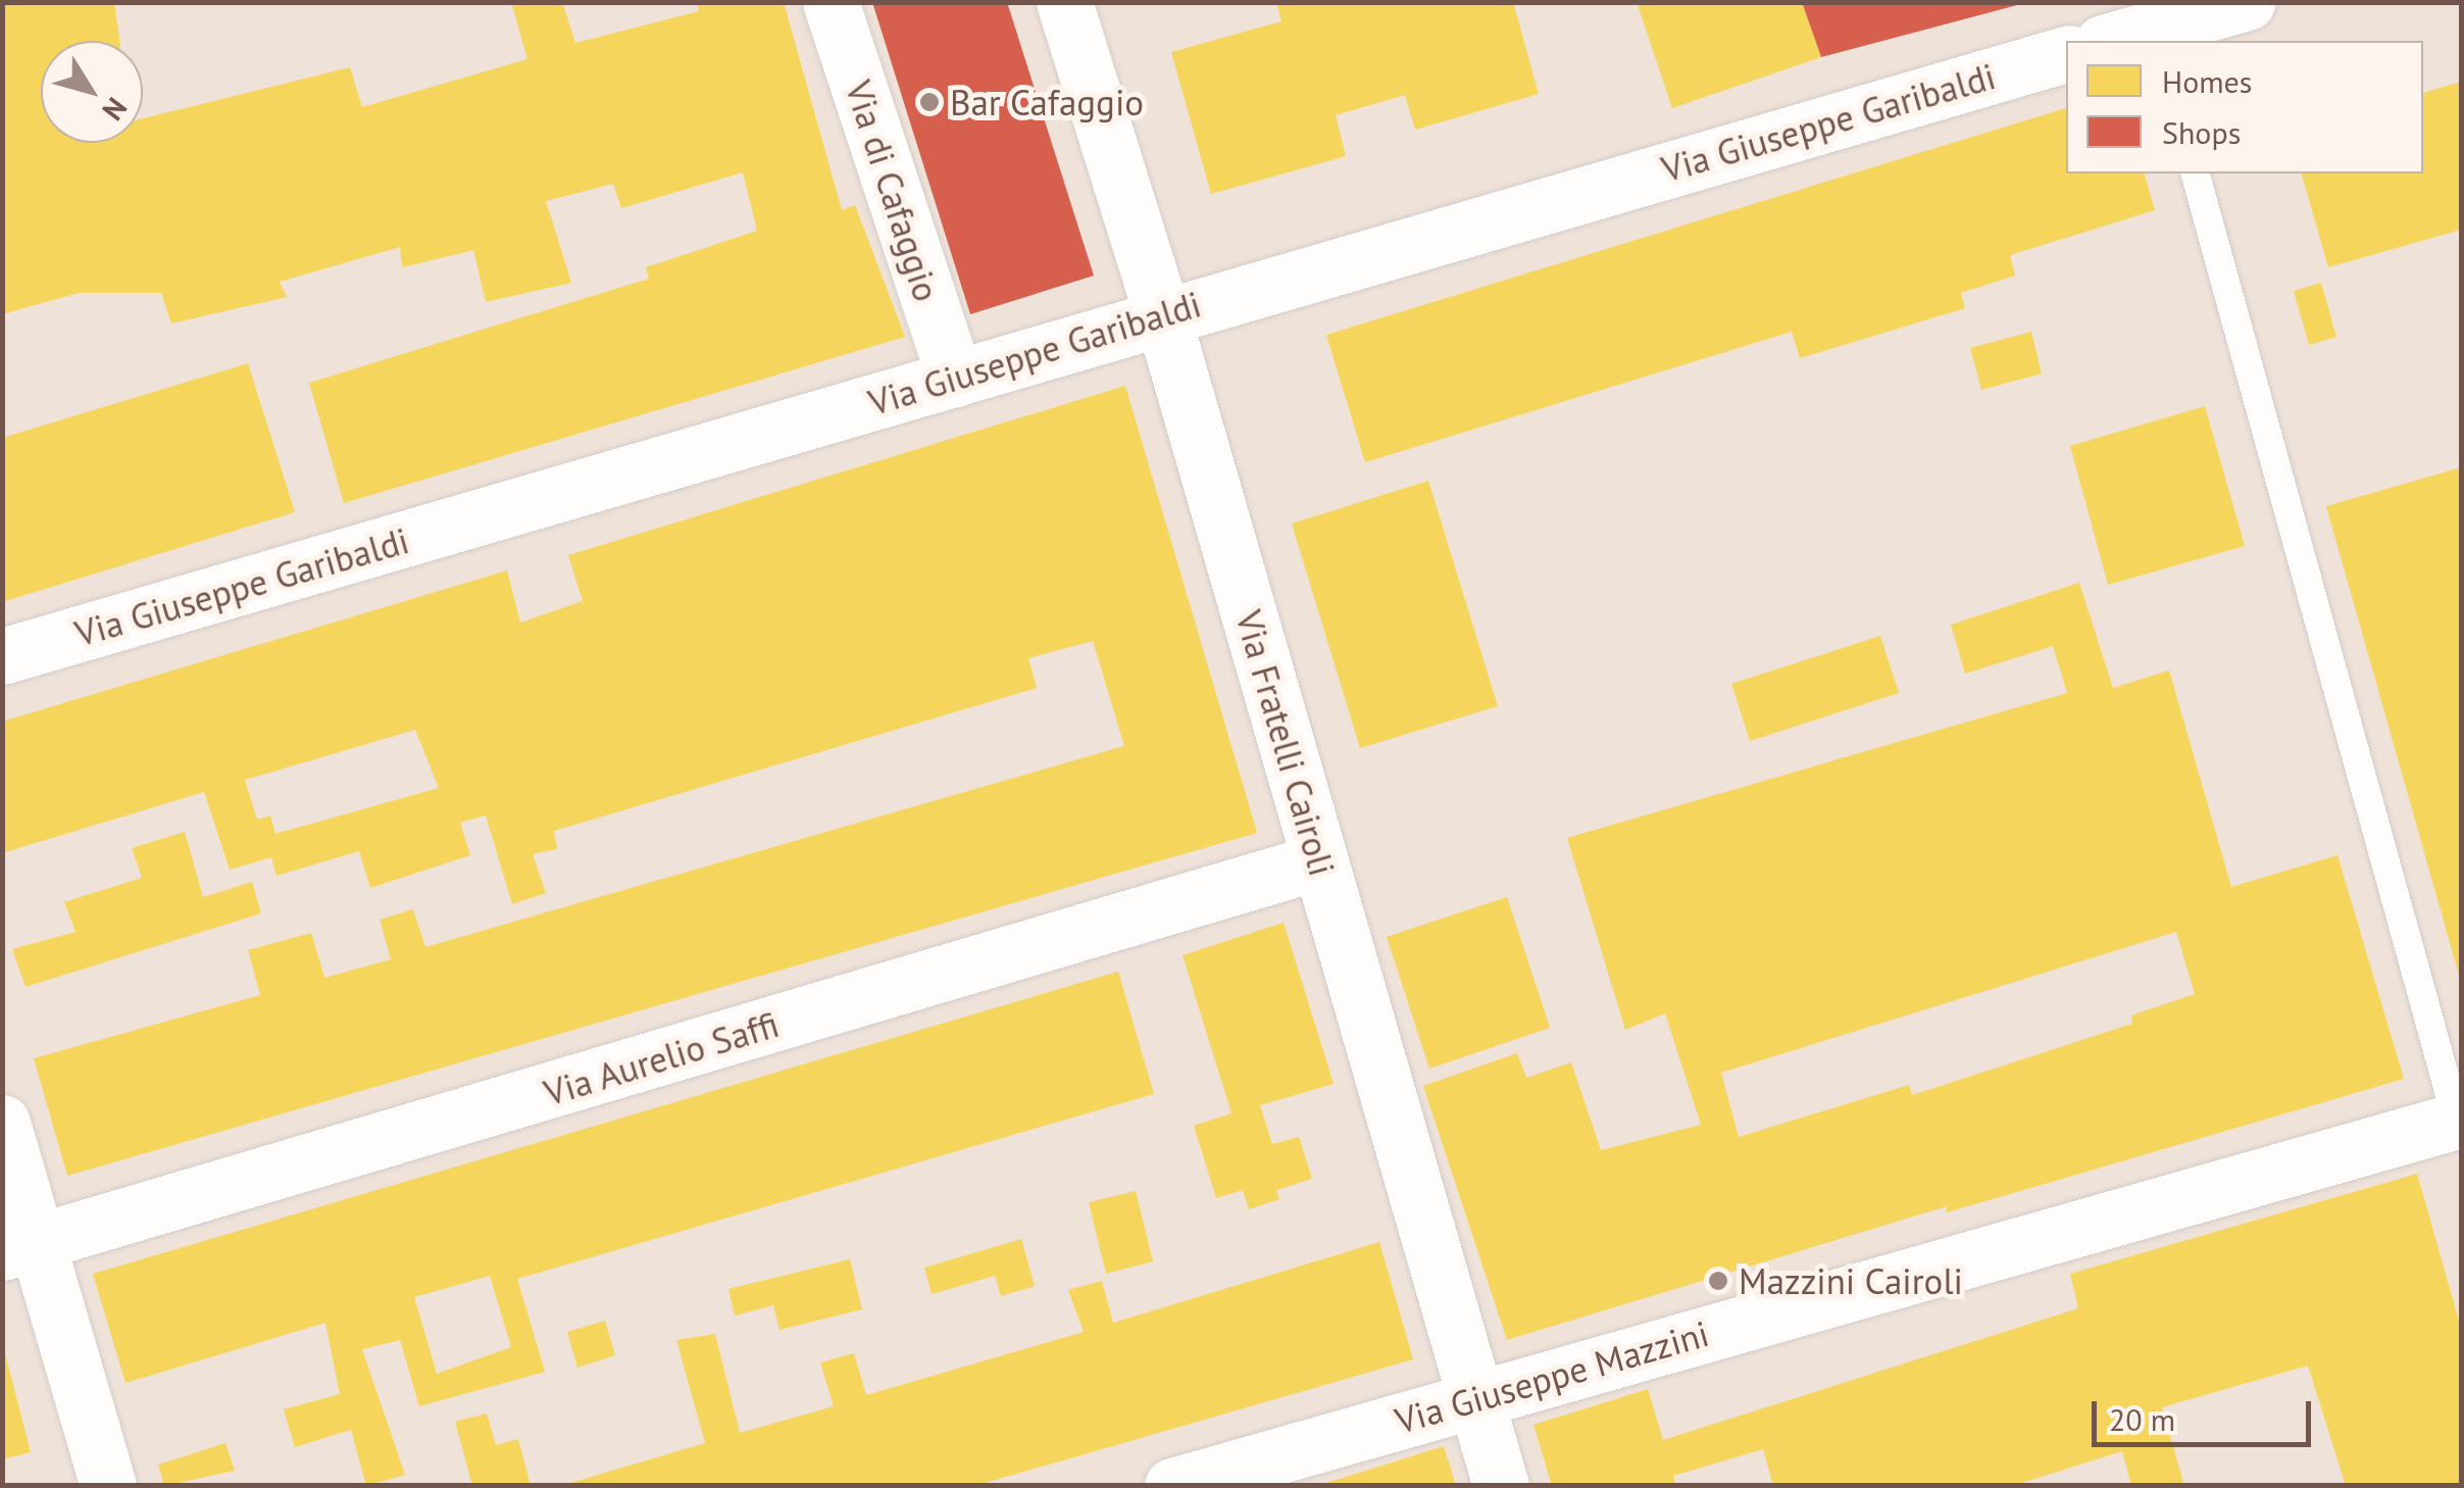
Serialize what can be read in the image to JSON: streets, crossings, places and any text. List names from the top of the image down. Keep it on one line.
{"streets":{"street":["Via Giuseppe Garibaldi","Via di Cafaggio","Via Fratelli Cairoli","Via Aurelio Saffi","Via Giuseppe Mazzini"]},"crossings":[["Via Giuseppe Garibaldi","Via di Cafaggio"],["Via Giuseppe Garibaldi","Via Fratelli Cairoli"],["Via Fratelli Cairoli","Via Aurelio Saffi"],["Via Fratelli Cairoli","Via Giuseppe Mazzini"]],"places":["Bar Cafaggio","Mazzini Cairoli"],"legend":["Homes","Shops"],"scale_bar":"20 m","north":"bottom right"}
